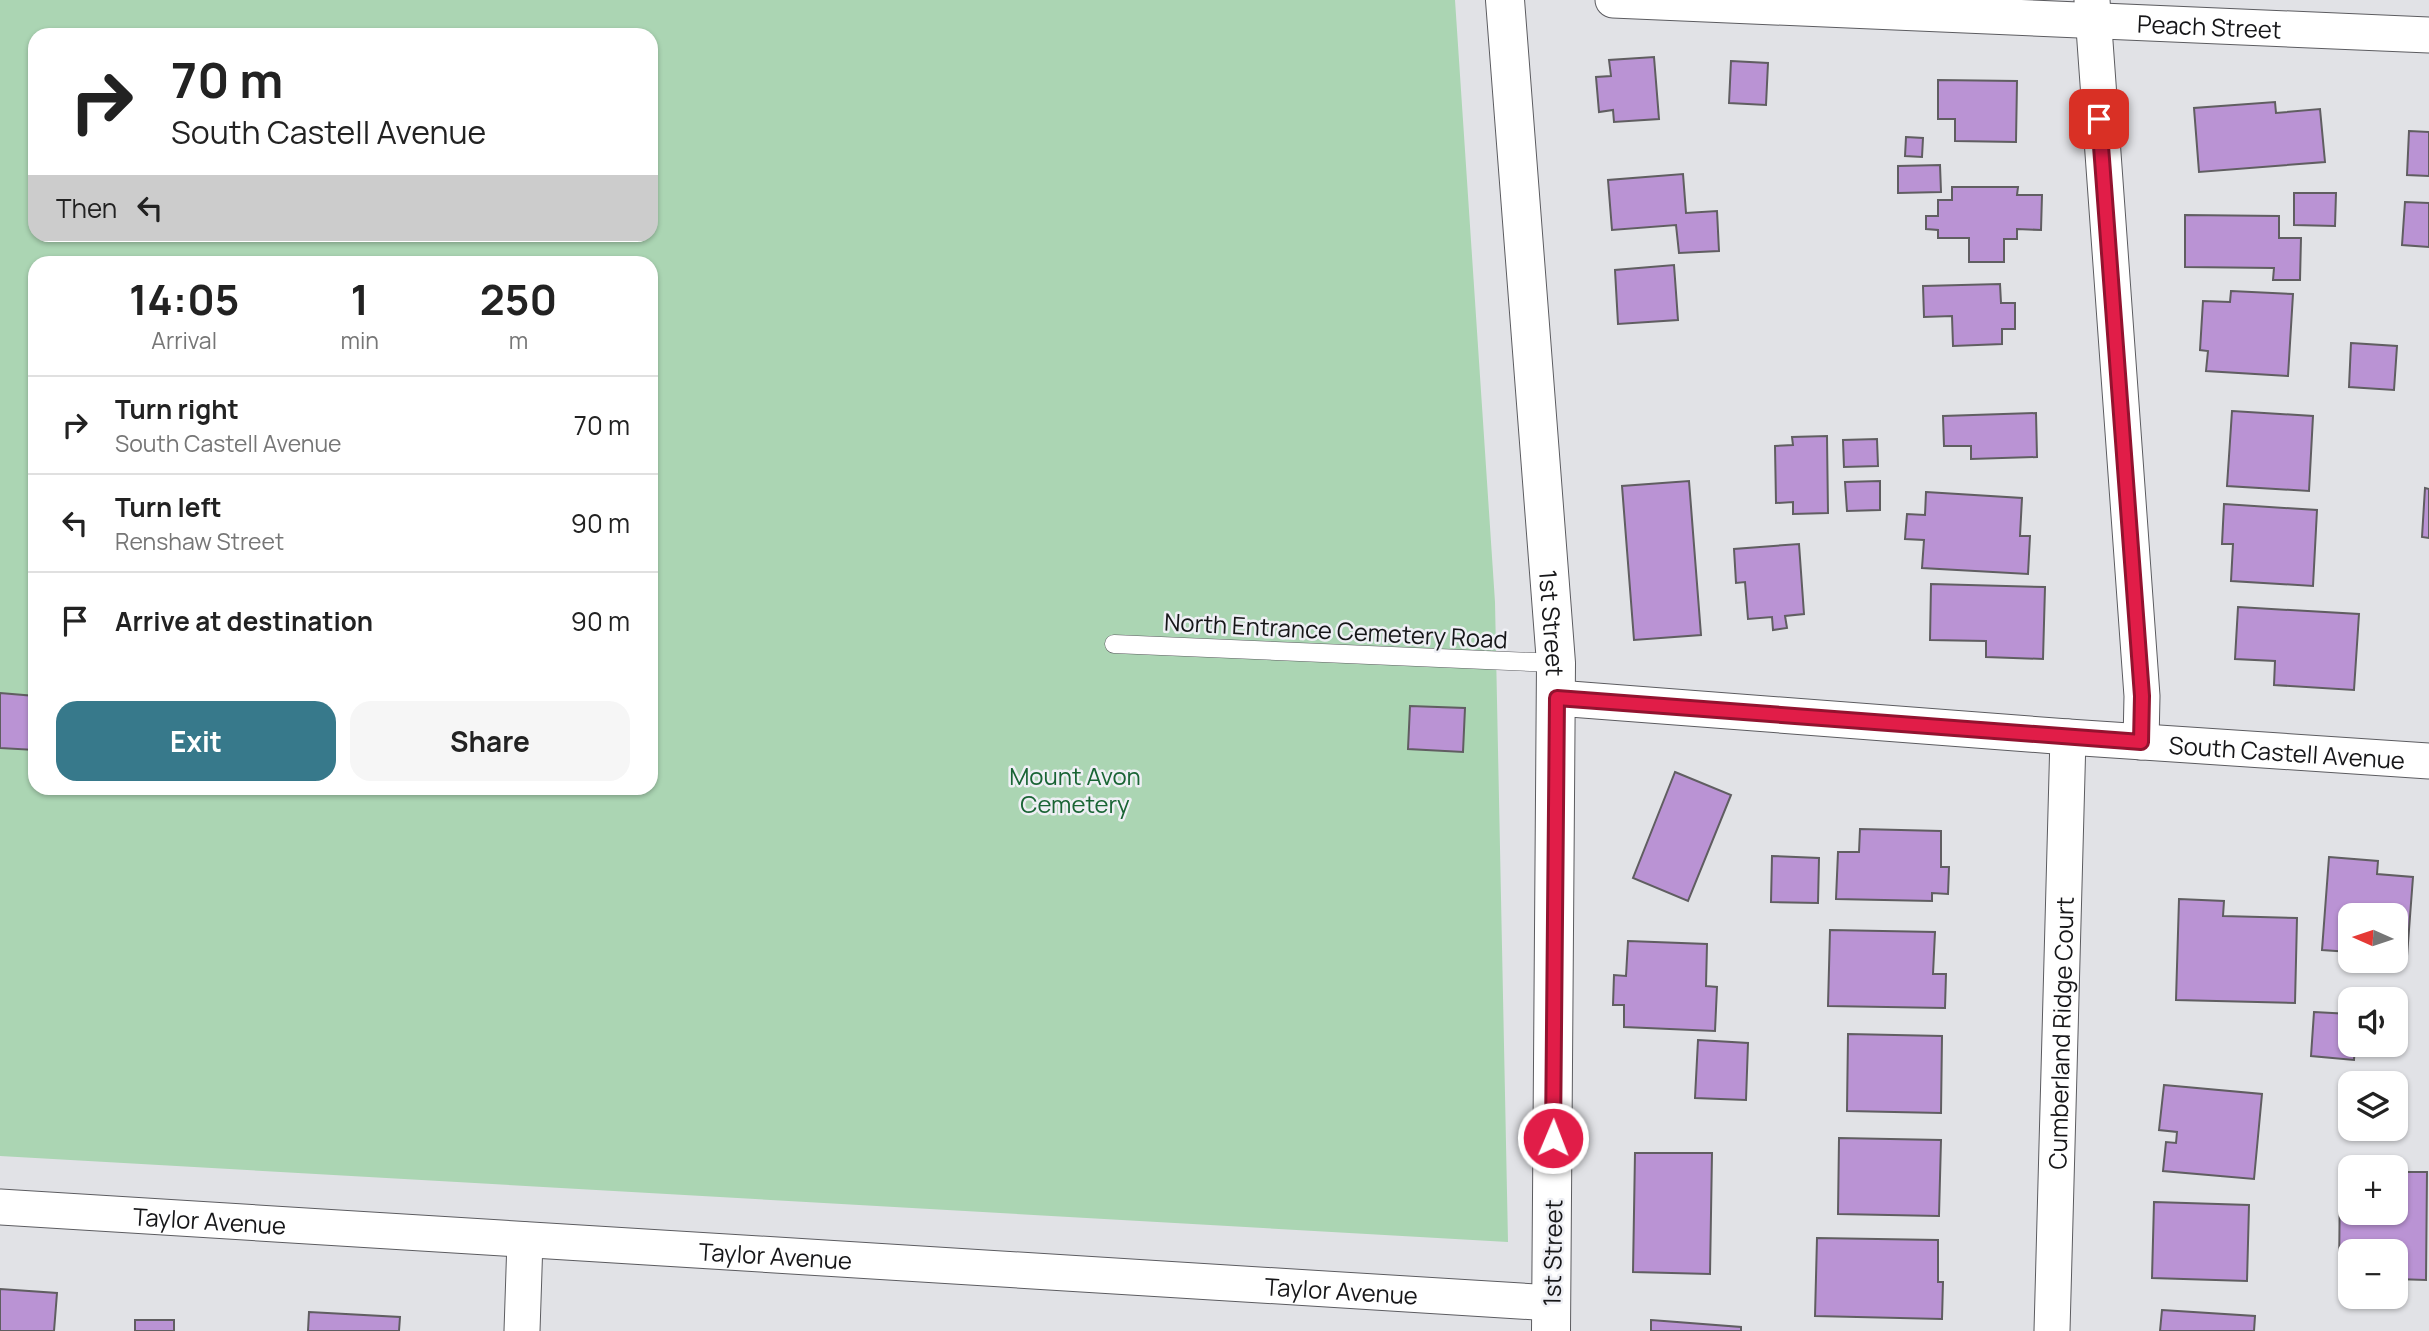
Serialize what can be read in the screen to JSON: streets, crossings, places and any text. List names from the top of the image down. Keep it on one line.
{"streets":{"street":["Peach Street","1st Street","South Castell Avenue","Cumberland Ridge Court","Taylor Avenue"],"lane":["North Entrance Cemetery Road"]},"crossings":[["1st Street","North Entrance Cemetery Road"],["1st Street","South Castell Avenue"],["1st Street","Taylor Avenue"],["North Entrance Cemetery Road","South Castell Avenue"],["South Castell Avenue","Cumberland Ridge Court"]],"parks":["Mount Avon Cemetery"],"north":"left","page":{"turn":["70 m","South Castell Avenue"],"then":"Then","eta":["14:05","Arrival","1","min","250","m"],"list":[{"name":"Turn right","note":"South Castell Avenue","value":"70 m"},{"name":"Turn left","note":"Renshaw Street","value":"90 m"},{"name":"Arrive at destination","value":"90 m"}],"buttons":["Exit","Share"],"map_buttons":["+","−"]}}
